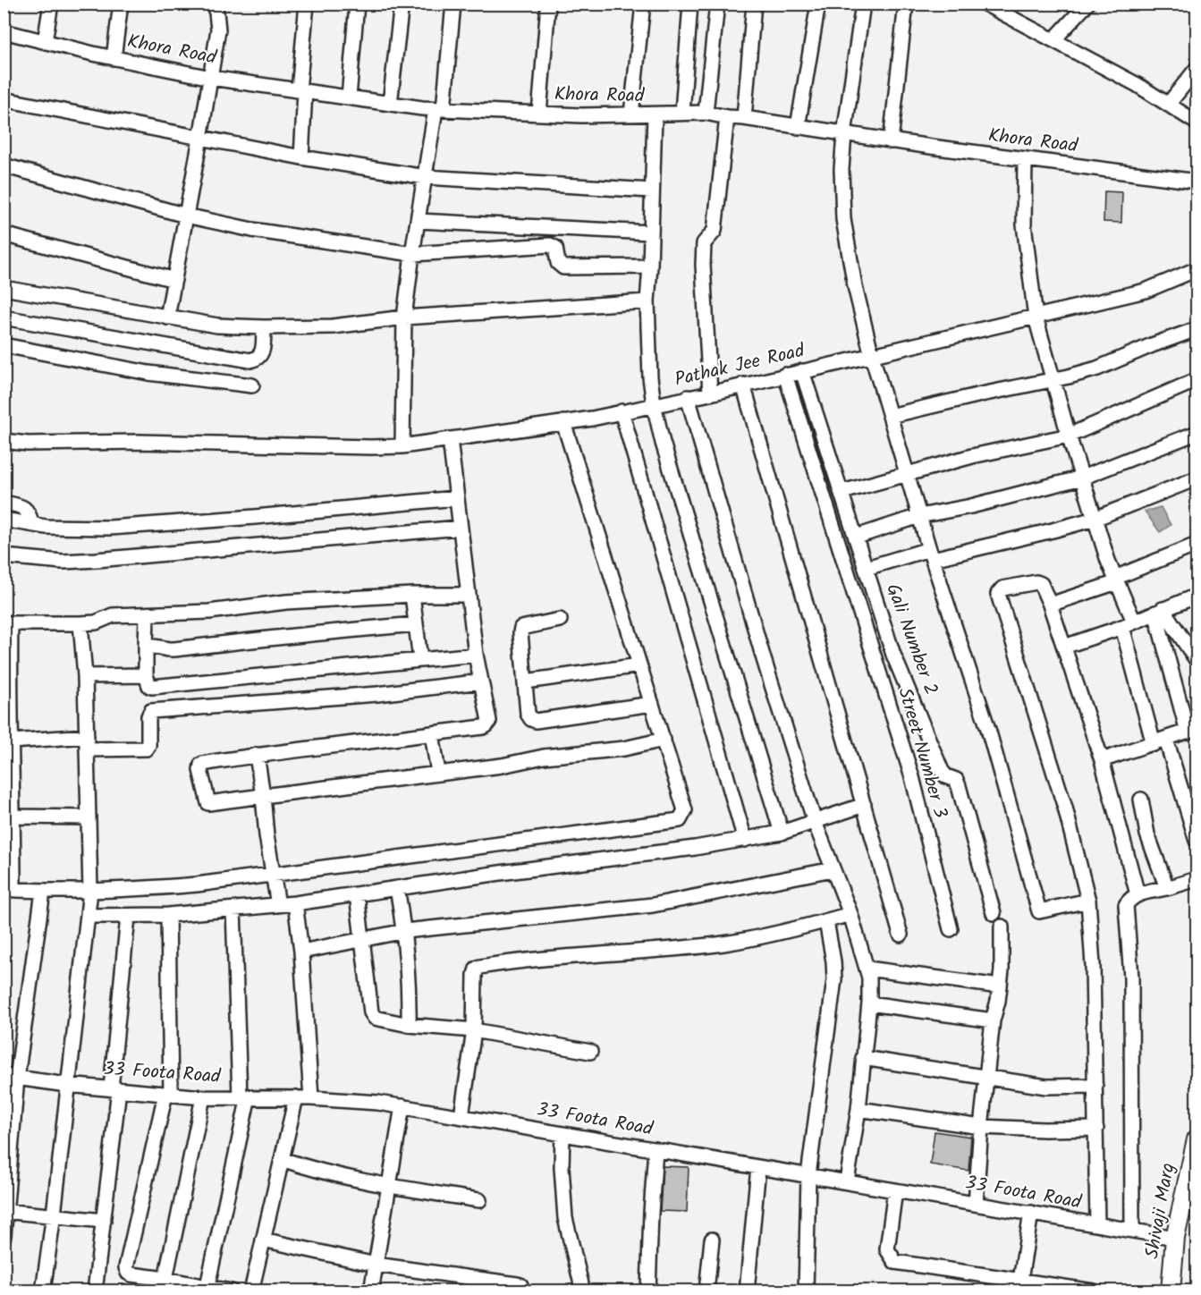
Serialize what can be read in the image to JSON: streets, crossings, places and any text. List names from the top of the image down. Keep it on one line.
{"streets":{"main road":["Shivaji Marg"],"street":["Khora Road","Pathak Jee Road","Gali Number 2","Street Number 3","33 Foota Road"]},"crossings":[["Pathak Jee Road","Gali Number 2"],["Pathak Jee Road","Street Number 3"],["33 Foota Road","Shivaji Marg"]]}
